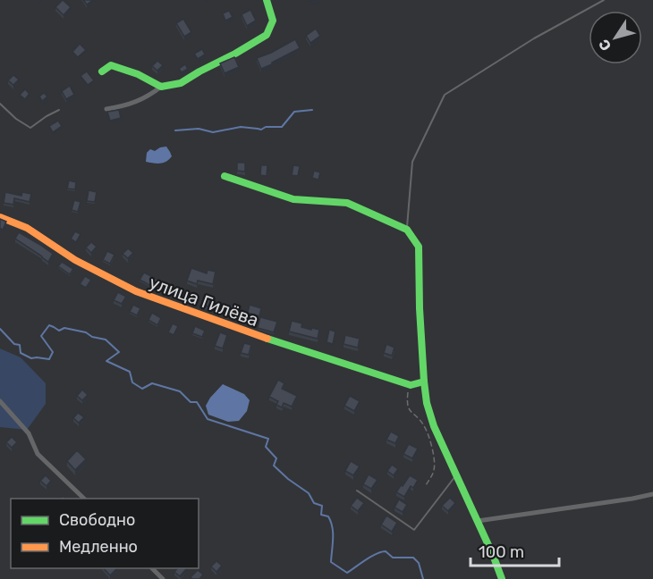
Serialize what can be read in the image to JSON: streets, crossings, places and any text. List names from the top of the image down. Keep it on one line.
{"streets":{"street":["улица Гилёва"]},"legend":["Свободно","Медленно"],"scale_bar":"100 m","north":"bottom left"}
